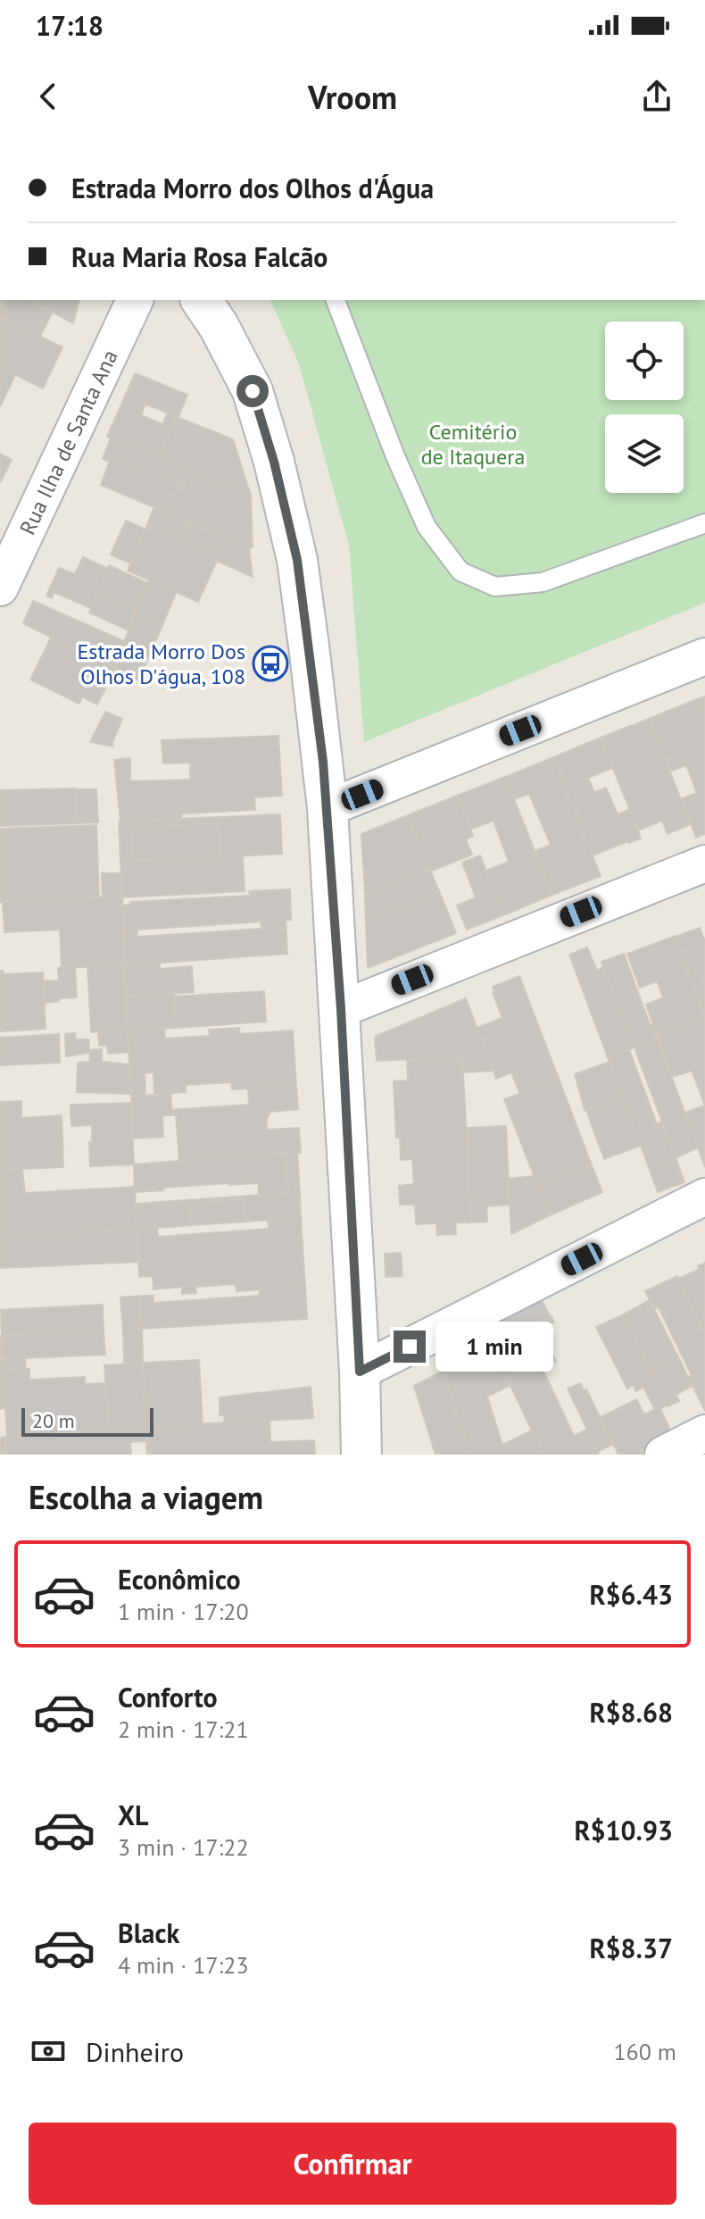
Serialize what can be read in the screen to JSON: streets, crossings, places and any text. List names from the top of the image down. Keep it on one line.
{"streets":{"street":["Rua Ilha de Santa Ana"]},"parks":["Cemitério de Itaquera"],"places":{"bus stop":["Estrada Morro Dos Olhos D'água, 108"]},"scale_bar":"20 m","page":{"status":"17:18","header":"Vroom","banner":["Estrada Morro dos Olhos d'Água","Rua Maria Rosa Falcão"],"bubble":"1 min","scale":"20 m","heading":"Escolha a viagem","list":[{"name":"Econômico","note":"1 min · 17:20","value":"R$6.43"},{"name":"Conforto","note":"2 min · 17:21","value":"R$8.68"},{"name":"XL","note":"3 min · 17:22","value":"R$10.93"},{"name":"Black","note":"4 min · 17:23","value":"R$8.37"}],"pay":["Dinheiro","160 m"],"buttons":"Confirmar"}}
